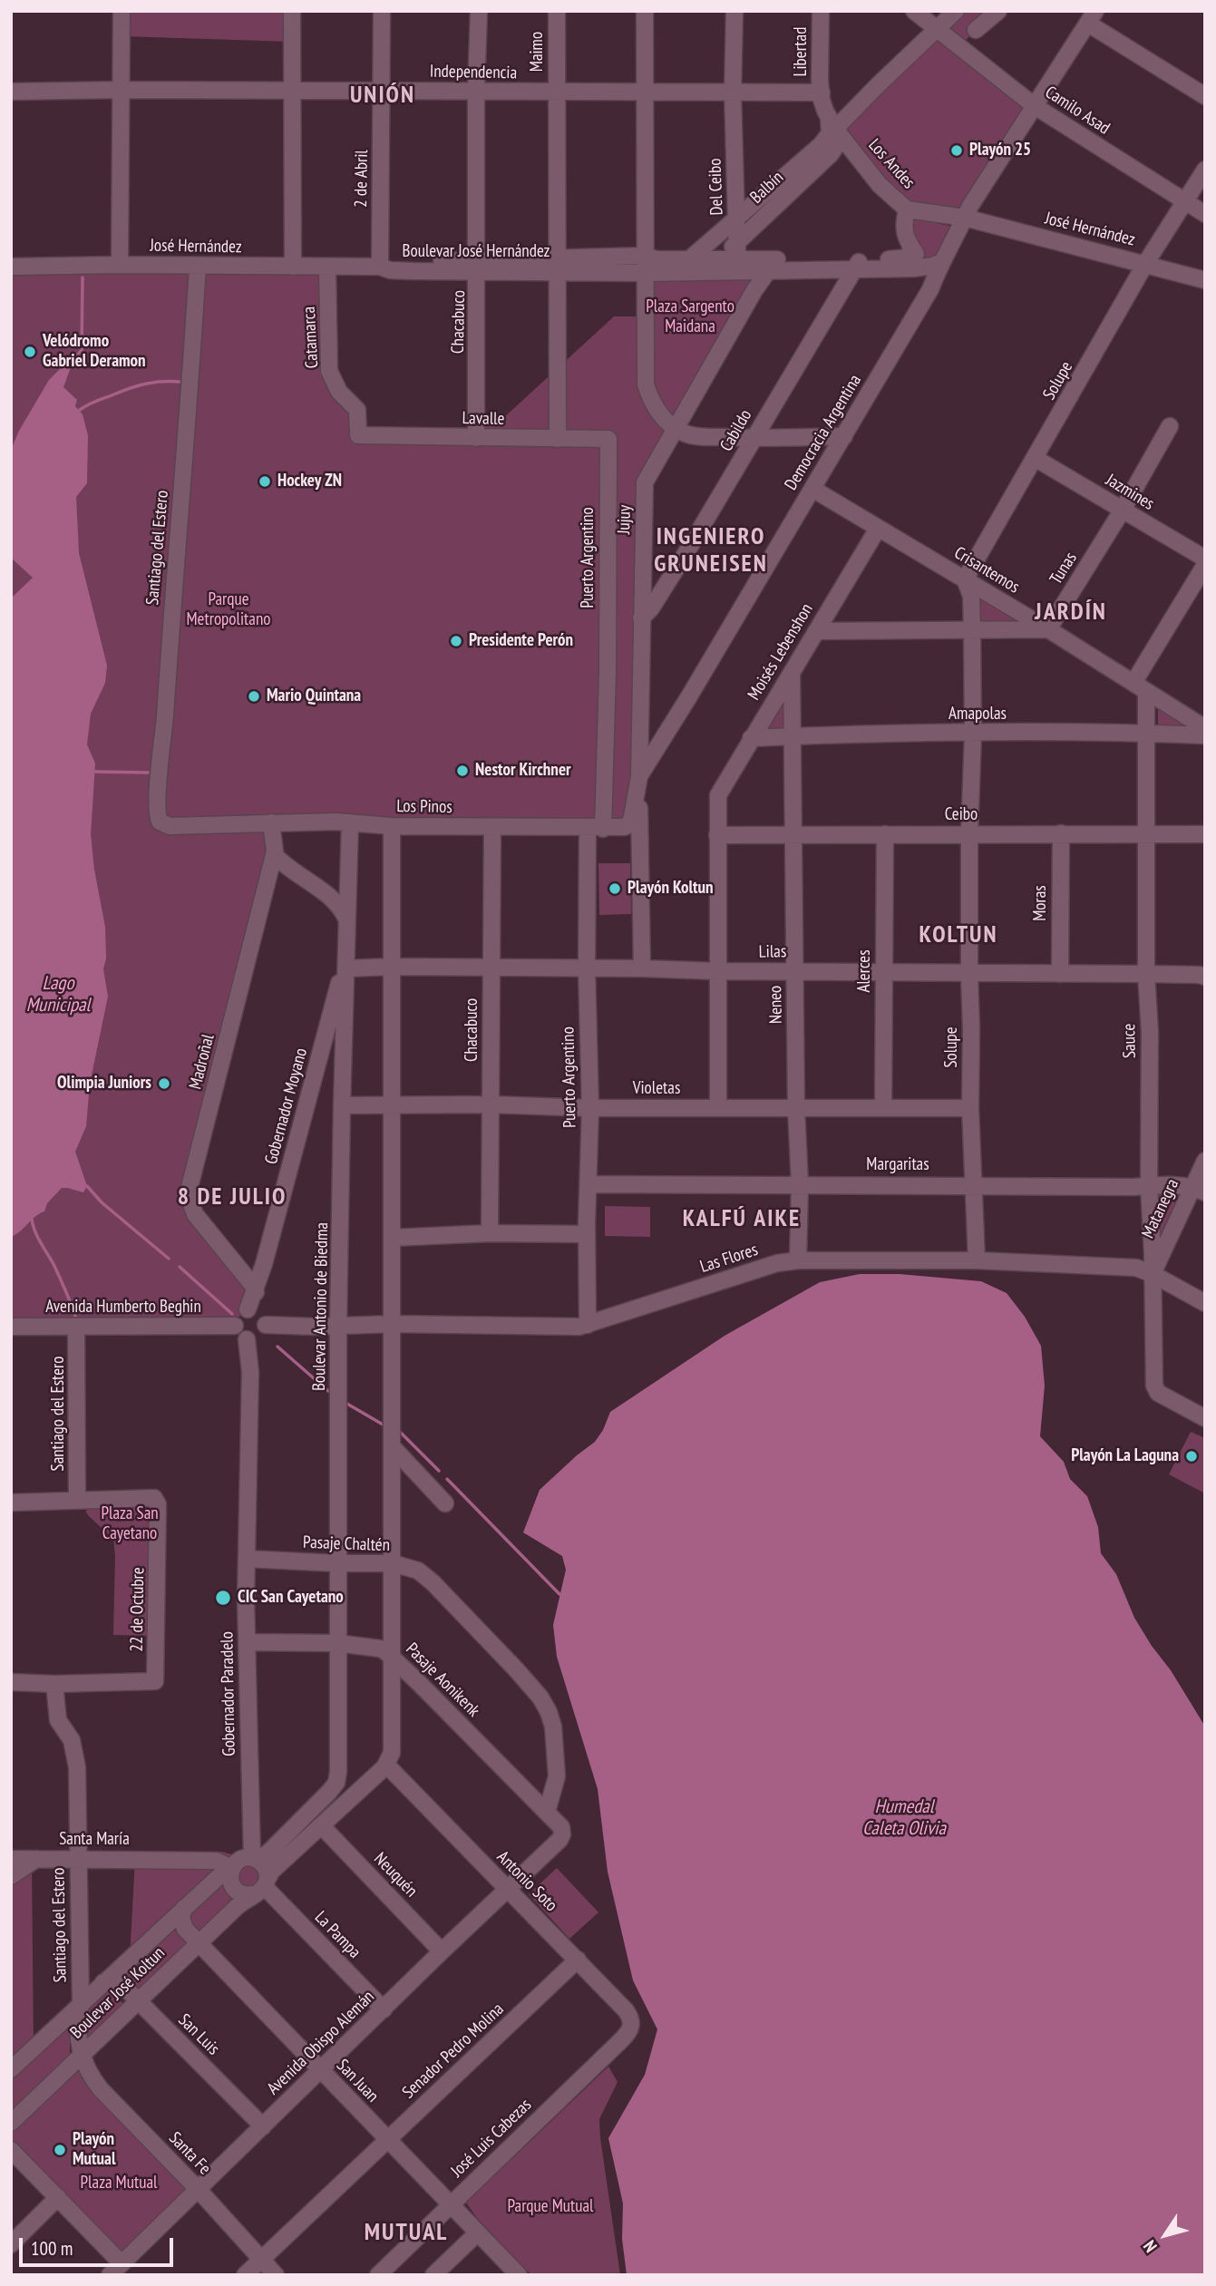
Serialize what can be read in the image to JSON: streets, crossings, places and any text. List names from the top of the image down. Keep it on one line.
{"streets":{"street":["Maimo","Libertad","Independencia","Camilo Asad","Los Andes","2 de Abril","Del Ceibo","Balbín","José Hernández","Boulevar José Hernández","Chacabuco","Catamarca","Solupe","Lavalle","Cabildo","Democracia Argentina","Jazmines","Jujuy","Santiago del Estero","Puerto Argentino","Tunas","Crisantemos","Moisés Lebenshon","Amapolas","Los Pinos","Ceibo","Moras","Lilas","Alerces","Neneo","Sauce","Madroñal","Violetas","Gobernador Moyano","Margaritas","Matanegra","Las Flores","Boulevar Antonio de Biedma","Avenida Humberto Beghin","Pasaje Chaltén","22 de Octubre","Pasaje Aonikenk","Gobernador Paradelo","Santa María","Neuquén","Antonio Soto","La Pampa","Boulevar José Koltun","San Luis","Avenida Obispo Alemán","Senador Pedro Molina","San Juan","José Luis Cabezas","Santa Fe"]},"crossings":[["Maimo","Independencia"],["Libertad","Independencia"],["Libertad","Los Andes"],["Independencia","Los Andes"],["Independencia","2 de Abril"],["Independencia","Del Ceibo"],["Independencia","Chacabuco"],["Camilo Asad","Solupe"],["Camilo Asad","Democracia Argentina"],["Los Andes","José Hernández"],["Los Andes","Democracia Argentina"],["2 de Abril","José Hernández"],["2 de Abril","Boulevar José Hernández"],["Del Ceibo","Balbín"],["Del Ceibo","Boulevar José Hernández"],["Balbín","Boulevar José Hernández"],["José Hernández","Boulevar José Hernández"],["José Hernández","Catamarca"],["José Hernández","Solupe"],["José Hernández","Democracia Argentina"],["José Hernández","Santiago del Estero"],["Boulevar José Hernández","Chacabuco"],["Boulevar José Hernández","Cabildo"],["Boulevar José Hernández","Democracia Argentina"],["Boulevar José Hernández","Jujuy"],["Chacabuco","Lavalle"],["Chacabuco","Los Pinos"],["Chacabuco","Lilas"],["Chacabuco","Violetas"],["Catamarca","Lavalle"],["Solupe","Jazmines"],["Solupe","Crisantemos"],["Solupe","Amapolas"],["Solupe","Ceibo"],["Solupe","Lilas"],["Solupe","Violetas"],["Solupe","Margaritas"],["Solupe","Las Flores"],["Lavalle","Puerto Argentino"],["Cabildo","Jujuy"],["Democracia Argentina","Jujuy"],["Democracia Argentina","Crisantemos"],["Democracia Argentina","Los Pinos"],["Jazmines","Tunas"],["Jujuy","Los Pinos"],["Jujuy","Lilas"],["Santiago del Estero","Los Pinos"],["Santiago del Estero","Avenida Humberto Beghin"],["Santiago del Estero","22 de Octubre"],["Santiago del Estero","Santa María"],["Santiago del Estero","Boulevar José Koltun"],["Santiago del Estero","Santa Fe"],["Puerto Argentino","Los Pinos"],["Puerto Argentino","Lilas"],["Puerto Argentino","Violetas"],["Puerto Argentino","Margaritas"],["Puerto Argentino","Las Flores"],["Tunas","Crisantemos"],["Crisantemos","Moisés Lebenshon"],["Crisantemos","Sauce"],["Moisés Lebenshon","Amapolas"],["Moisés Lebenshon","Ceibo"],["Moisés Lebenshon","Neneo"],["Amapolas","Neneo"],["Amapolas","Sauce"],["Los Pinos","Madroñal"],["Los Pinos","Boulevar Antonio de Biedma"],["Ceibo","Moras"],["Ceibo","Alerces"],["Ceibo","Neneo"],["Ceibo","Sauce"],["Moras","Lilas"],["Lilas","Alerces"],["Lilas","Neneo"],["Lilas","Sauce"],["Lilas","Gobernador Moyano"],["Lilas","Boulevar Antonio de Biedma"],["Alerces","Violetas"],["Neneo","Violetas"],["Neneo","Margaritas"],["Neneo","Las Flores"],["Sauce","Margaritas"],["Sauce","Matanegra"],["Sauce","Las Flores"],["Madroñal","Gobernador Moyano"],["Violetas","Boulevar Antonio de Biedma"],["Gobernador Moyano","Boulevar Antonio de Biedma"],["Margaritas","Matanegra"],["Matanegra","Las Flores"],["Las Flores","Boulevar Antonio de Biedma"],["Boulevar Antonio de Biedma","Pasaje Chaltén"],["Boulevar Antonio de Biedma","Pasaje Aonikenk"],["Boulevar Antonio de Biedma","Gobernador Paradelo"],["Boulevar Antonio de Biedma","Santa María"],["Boulevar Antonio de Biedma","La Pampa"],["Boulevar Antonio de Biedma","Boulevar José Koltun"],["Avenida Humberto Beghin","Gobernador Paradelo"],["Pasaje Chaltén","Pasaje Aonikenk"],["Pasaje Chaltén","Gobernador Paradelo"],["Pasaje Aonikenk","Gobernador Paradelo"],["Pasaje Aonikenk","Avenida Obispo Alemán"],["Gobernador Paradelo","Santa María"],["Gobernador Paradelo","La Pampa"],["Gobernador Paradelo","Boulevar José Koltun"],["Santa María","La Pampa"],["Santa María","Boulevar José Koltun"],["Neuquén","Boulevar José Koltun"],["Neuquén","Avenida Obispo Alemán"],["Antonio Soto","Boulevar José Koltun"],["Antonio Soto","Avenida Obispo Alemán"],["Antonio Soto","Senador Pedro Molina"],["Antonio Soto","José Luis Cabezas"],["La Pampa","Boulevar José Koltun"],["La Pampa","Avenida Obispo Alemán"],["Boulevar José Koltun","San Luis"],["Boulevar José Koltun","San Juan"],["Boulevar José Koltun","Santa Fe"],["San Luis","Avenida Obispo Alemán"],["Avenida Obispo Alemán","San Juan"],["Avenida Obispo Alemán","Santa Fe"],["Senador Pedro Molina","San Juan"],["Senador Pedro Molina","Santa Fe"],["San Juan","José Luis Cabezas"]],"districts":["UNIÓN","INGENIERO GRUNEISEN","JARDÍN","KOLTUN","8 DE JULIO","KALFÚ AIKE","MUTUAL"],"water":["Lago Municipal","Humedal Caleta Olivia"],"parks":["Plaza Sargento Maidana","Parque Metropolitano","Plaza San Cayetano","Plaza Mutual","Parque Mutual"],"places":["Playón 25","Velódromo Gabriel Deramon","Hockey ZN","Presidente Perón","Mario Quintana","Nestor Kirchner","Playón Koltun","Olimpia Juniors","Playón La Laguna","CIC San Cayetano","Playón Mutual"],"scale_bar":"100 m","north":"bottom left"}
